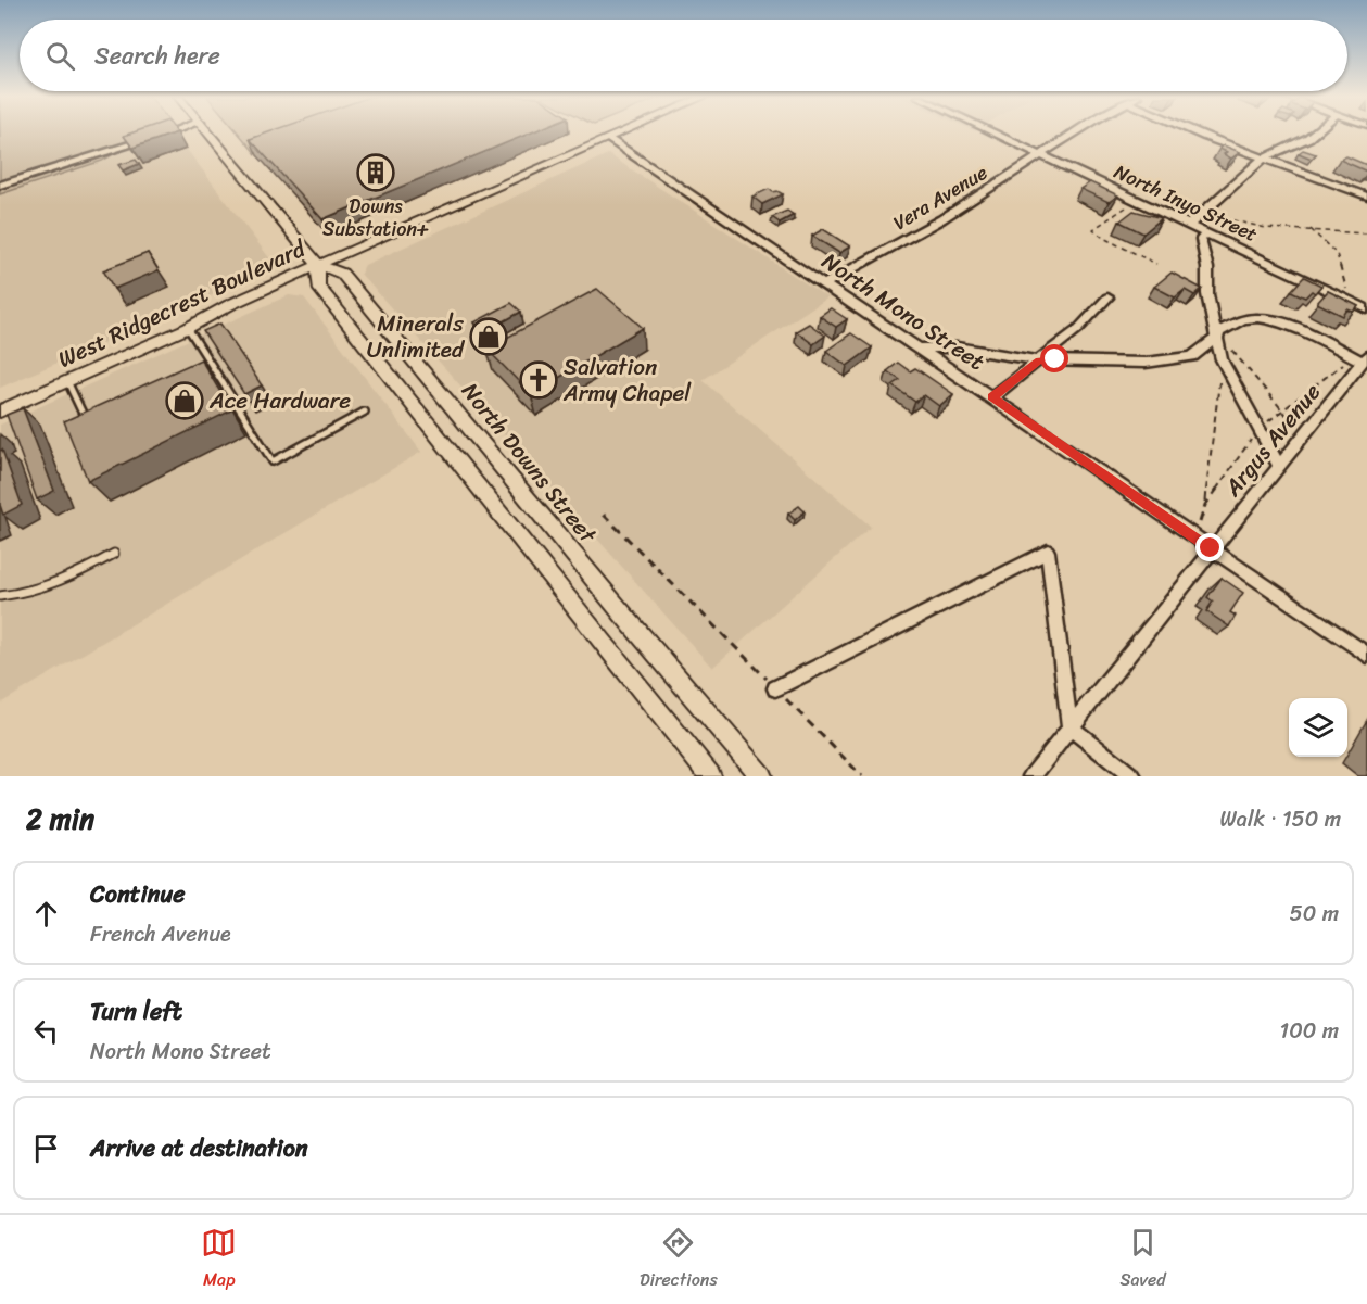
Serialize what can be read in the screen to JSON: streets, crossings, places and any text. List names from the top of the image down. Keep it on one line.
{"streets":{"main road":["West Ridgecrest Boulevard","North Downs Street"],"street":["Vera Avenue","North Inyo Street","North Mono Street","Argus Avenue"]},"crossings":[["Vera Avenue","North Inyo Street"],["Vera Avenue","North Mono Street"],["West Ridgecrest Boulevard","North Mono Street"],["West Ridgecrest Boulevard","North Downs Street"],["North Mono Street","Argus Avenue"]],"places":{"building":["Downs Substation+"],"shop":["Minerals Unlimited","Ace Hardware"],"church":["Salvation Army Chapel"]},"page":{"search":"Search here","heading":["2 min","Walk · 150 m"],"list":[["Continue","French Avenue","50 m"],["Turn left","North Mono Street","100 m"],"Arrive at destination"],"nav":["Map","Directions","Saved"]}}
